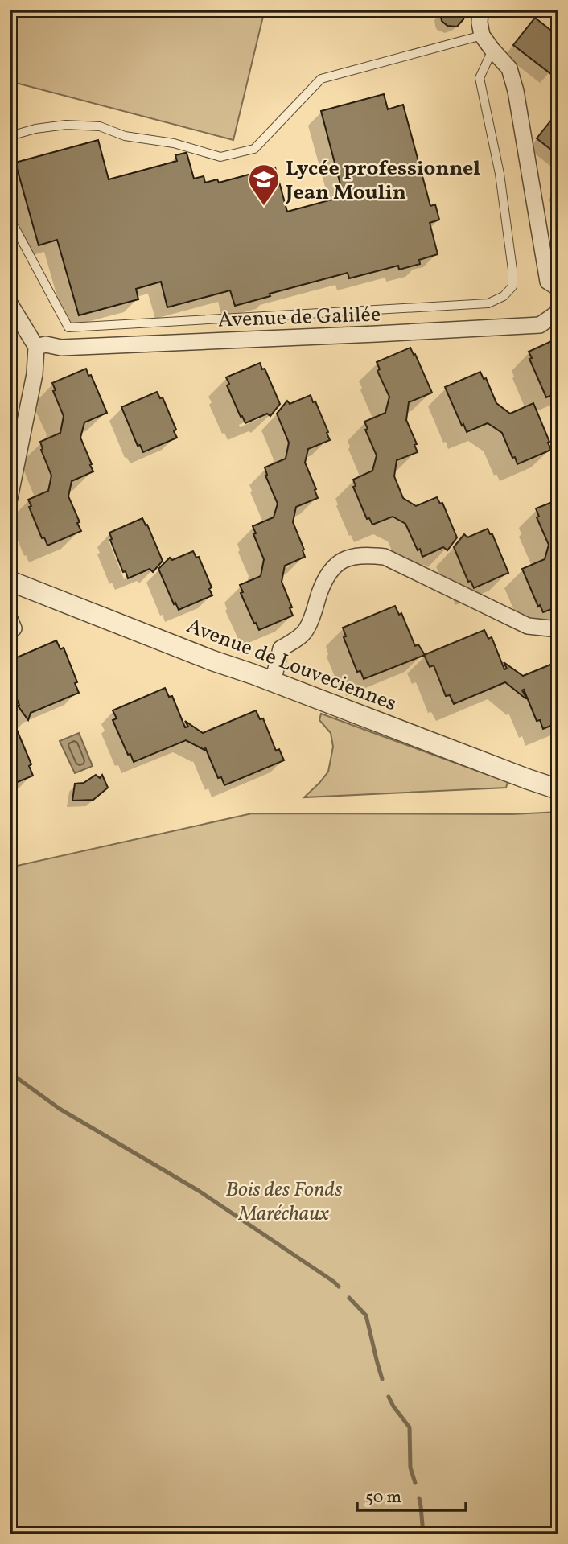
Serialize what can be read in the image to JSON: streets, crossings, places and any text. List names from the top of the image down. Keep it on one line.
{"streets":{"street":["Avenue de Galilée","Avenue de Louveciennes"]},"parks":["Bois des Fonds Maréchaux"],"places":{"school or university":["Lycée professionnel Jean Moulin"]},"scale_bar":"50 m"}
